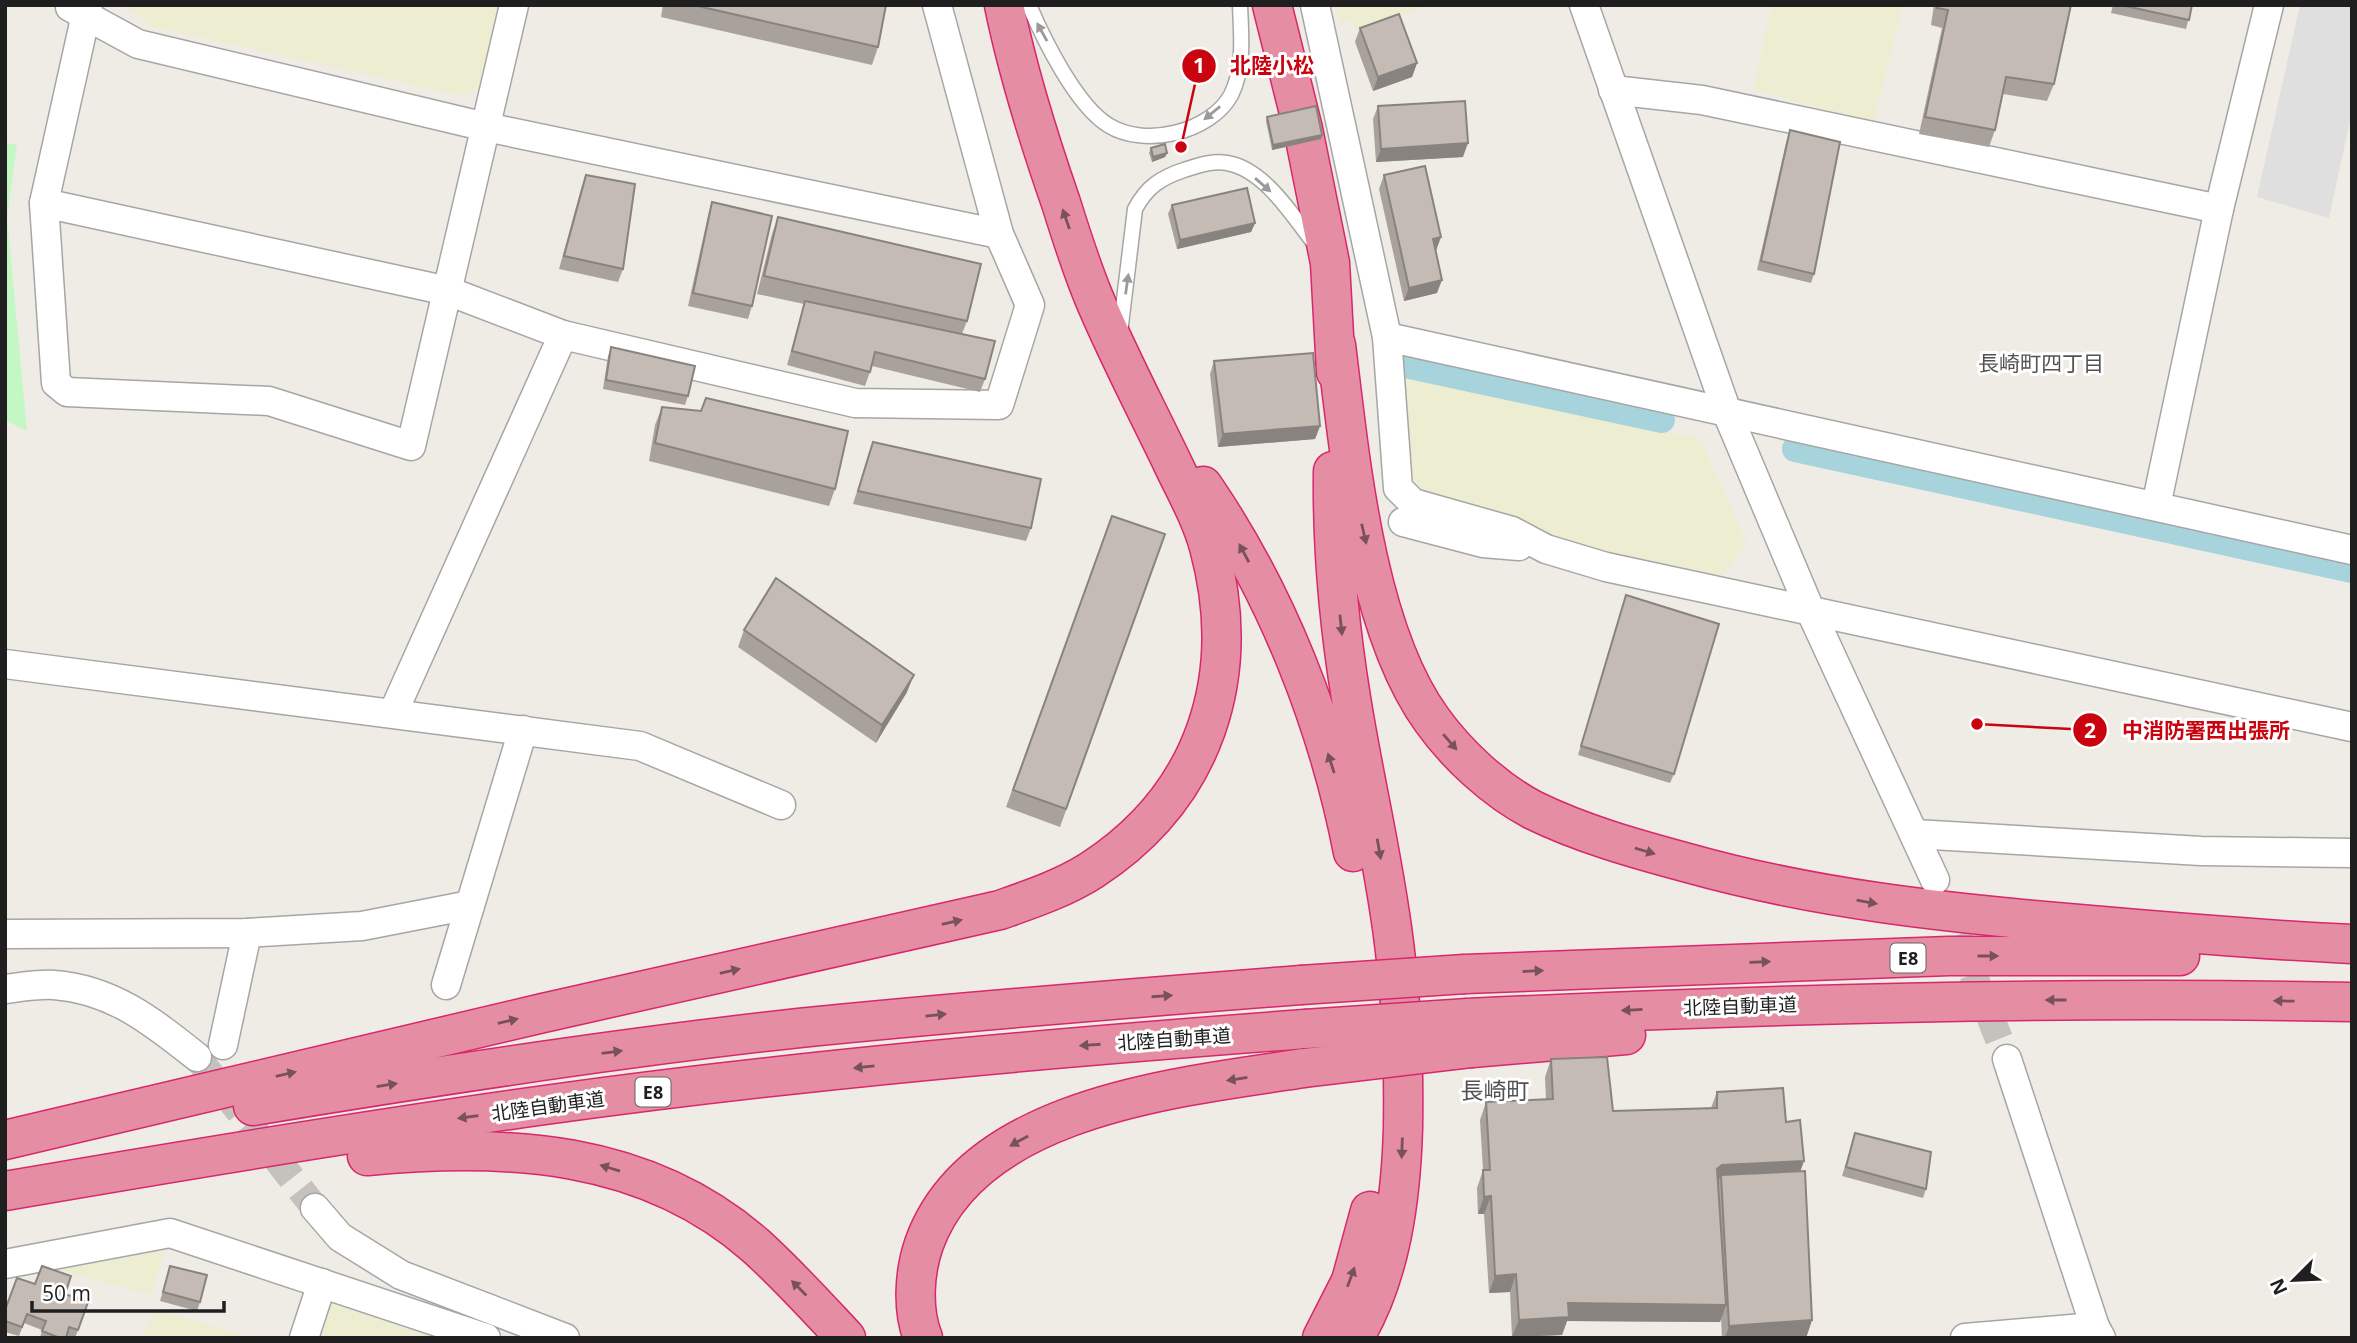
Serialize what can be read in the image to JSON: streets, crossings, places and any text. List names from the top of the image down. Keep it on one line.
{"streets":{"highway":["E8","北陸自動車道"]},"districts":["長崎町四丁目","長崎町"],"places":["北陸小松","中消防署西出張所"],"scale_bar":"50 m","north":"bottom left"}
